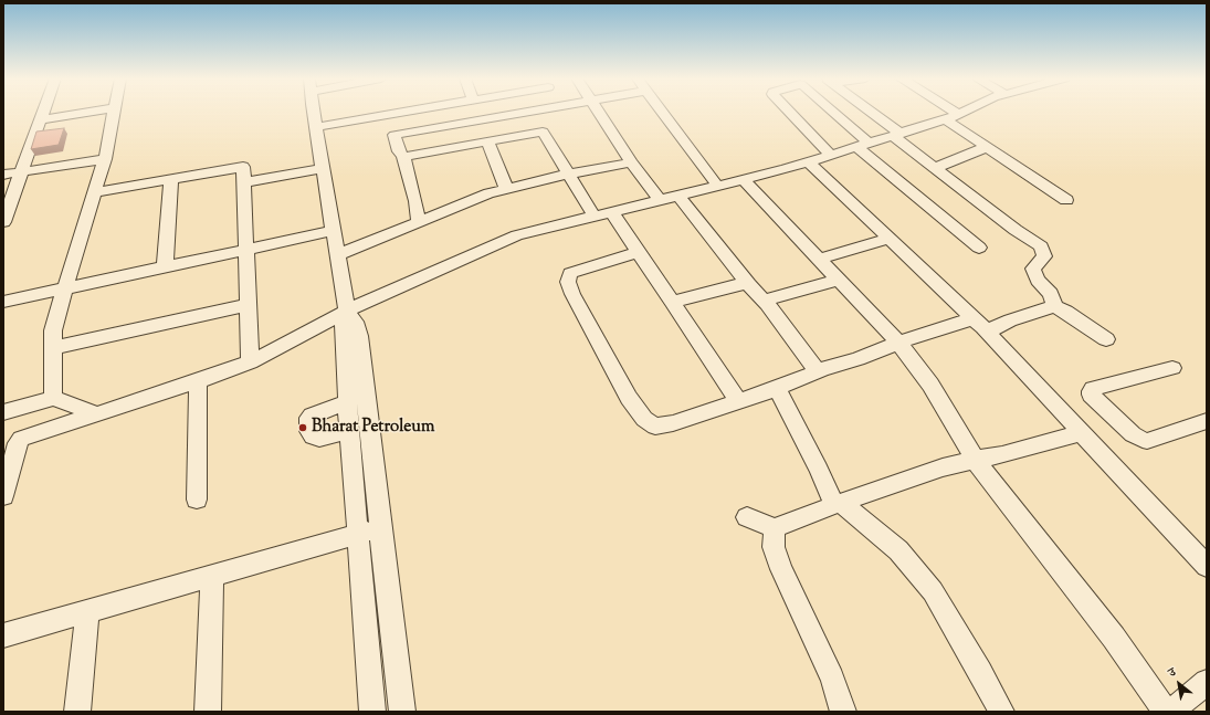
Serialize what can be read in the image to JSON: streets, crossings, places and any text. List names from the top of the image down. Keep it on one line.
{"places":["Bharat Petroleum"],"north":"top left"}
